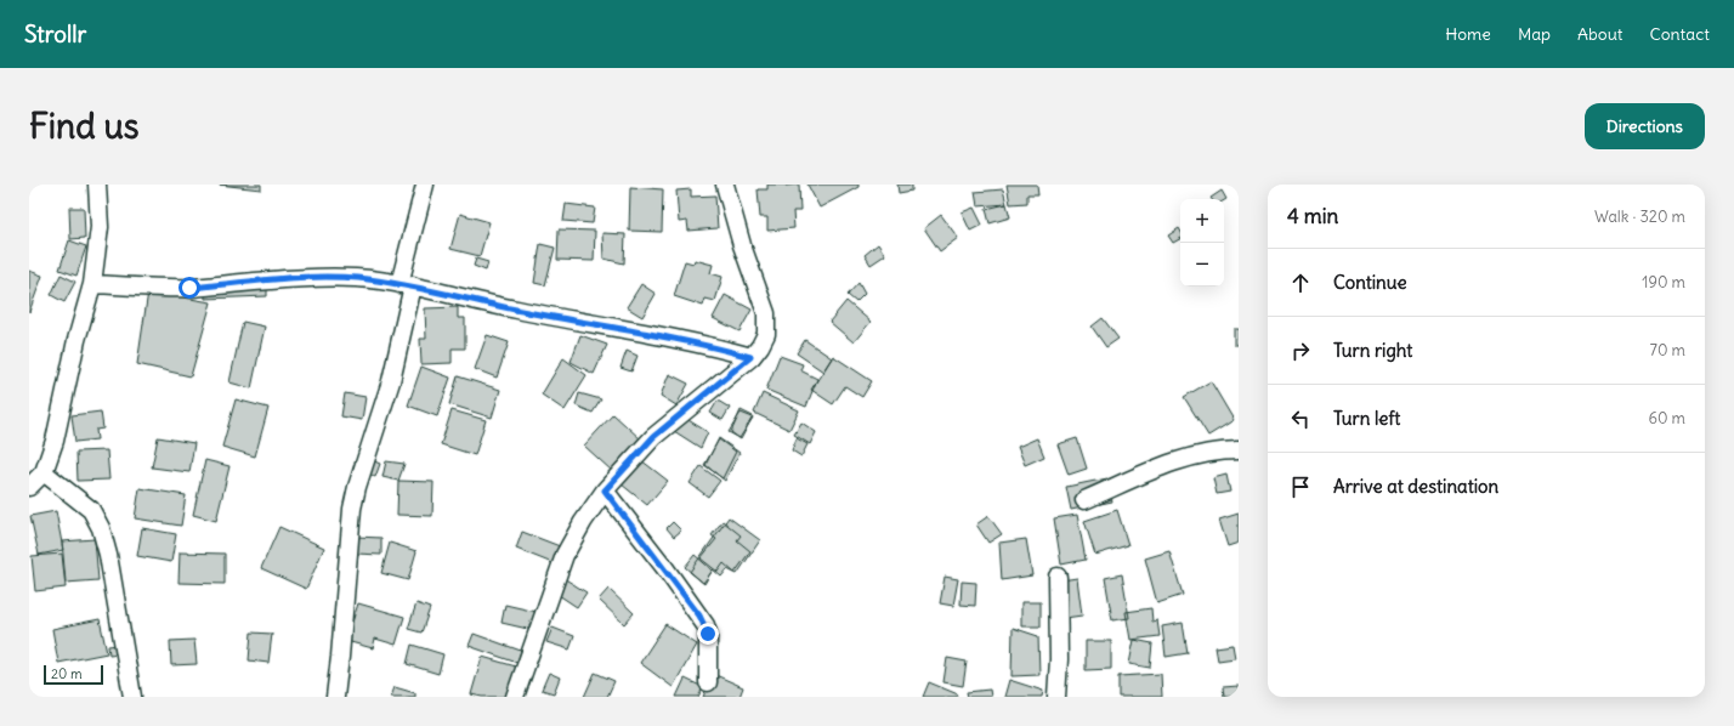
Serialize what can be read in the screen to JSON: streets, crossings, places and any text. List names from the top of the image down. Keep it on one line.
{"scale_bar":"20 m","page":{"header":"Strollr","nav":["Home","Map","About","Contact"],"buttons":"Directions","title":"Find us","heading":["4 min","Walk · 320 m"],"map_buttons":["+","−"],"list":[["Continue","190 m"],["Turn right","70 m"],["Turn left","60 m"],"Arrive at destination"],"scale":"20 m"}}
